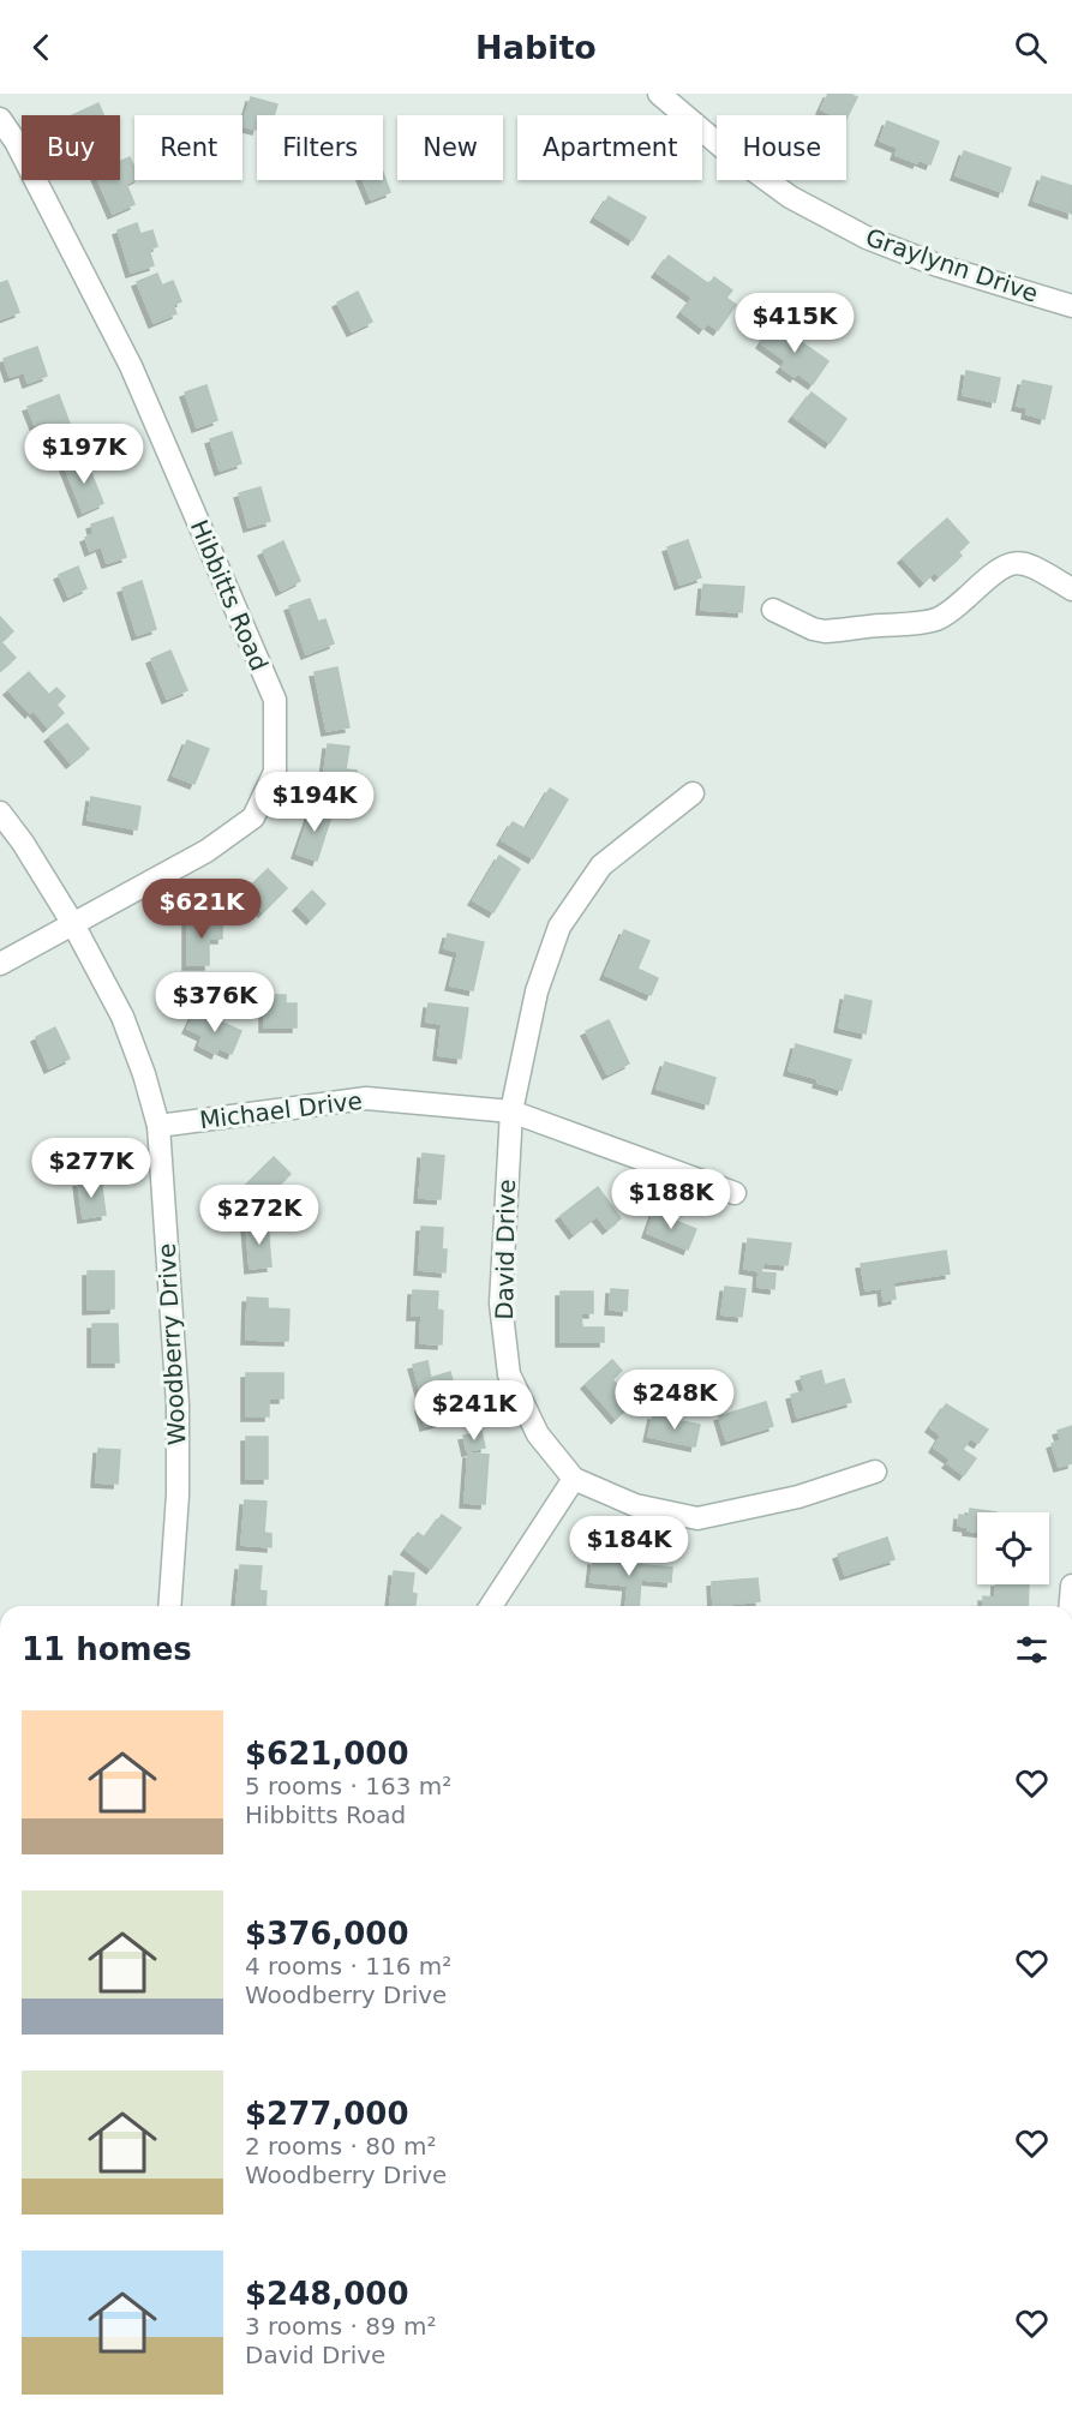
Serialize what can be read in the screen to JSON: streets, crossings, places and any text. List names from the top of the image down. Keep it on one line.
{"streets":{"street":["Graylynn Drive","Hibbitts Road","Michael Drive","David Drive","Woodberry Drive"]},"crossings":[["Hibbitts Road","Woodberry Drive"],["Michael Drive","David Drive"],["Michael Drive","Woodberry Drive"]],"page":{"header":"Habito","chip":["Buy","Rent","Filters","New","Apartment","House"],"price":["$415K","$197K","$194K","$621K","$376K","$277K","$188K","$272K","$248K","$241K","$184K"],"heading":"11 homes","list":[{"name":"$621,000","note":"5 rooms · 163 m² · Hibbitts Road"},{"name":"$376,000","note":"4 rooms · 116 m² · Woodberry Drive"},{"name":"$277,000","note":"2 rooms · 80 m² · Woodberry Drive"},{"name":"$248,000","note":"3 rooms · 89 m² · David Drive"}]}}
